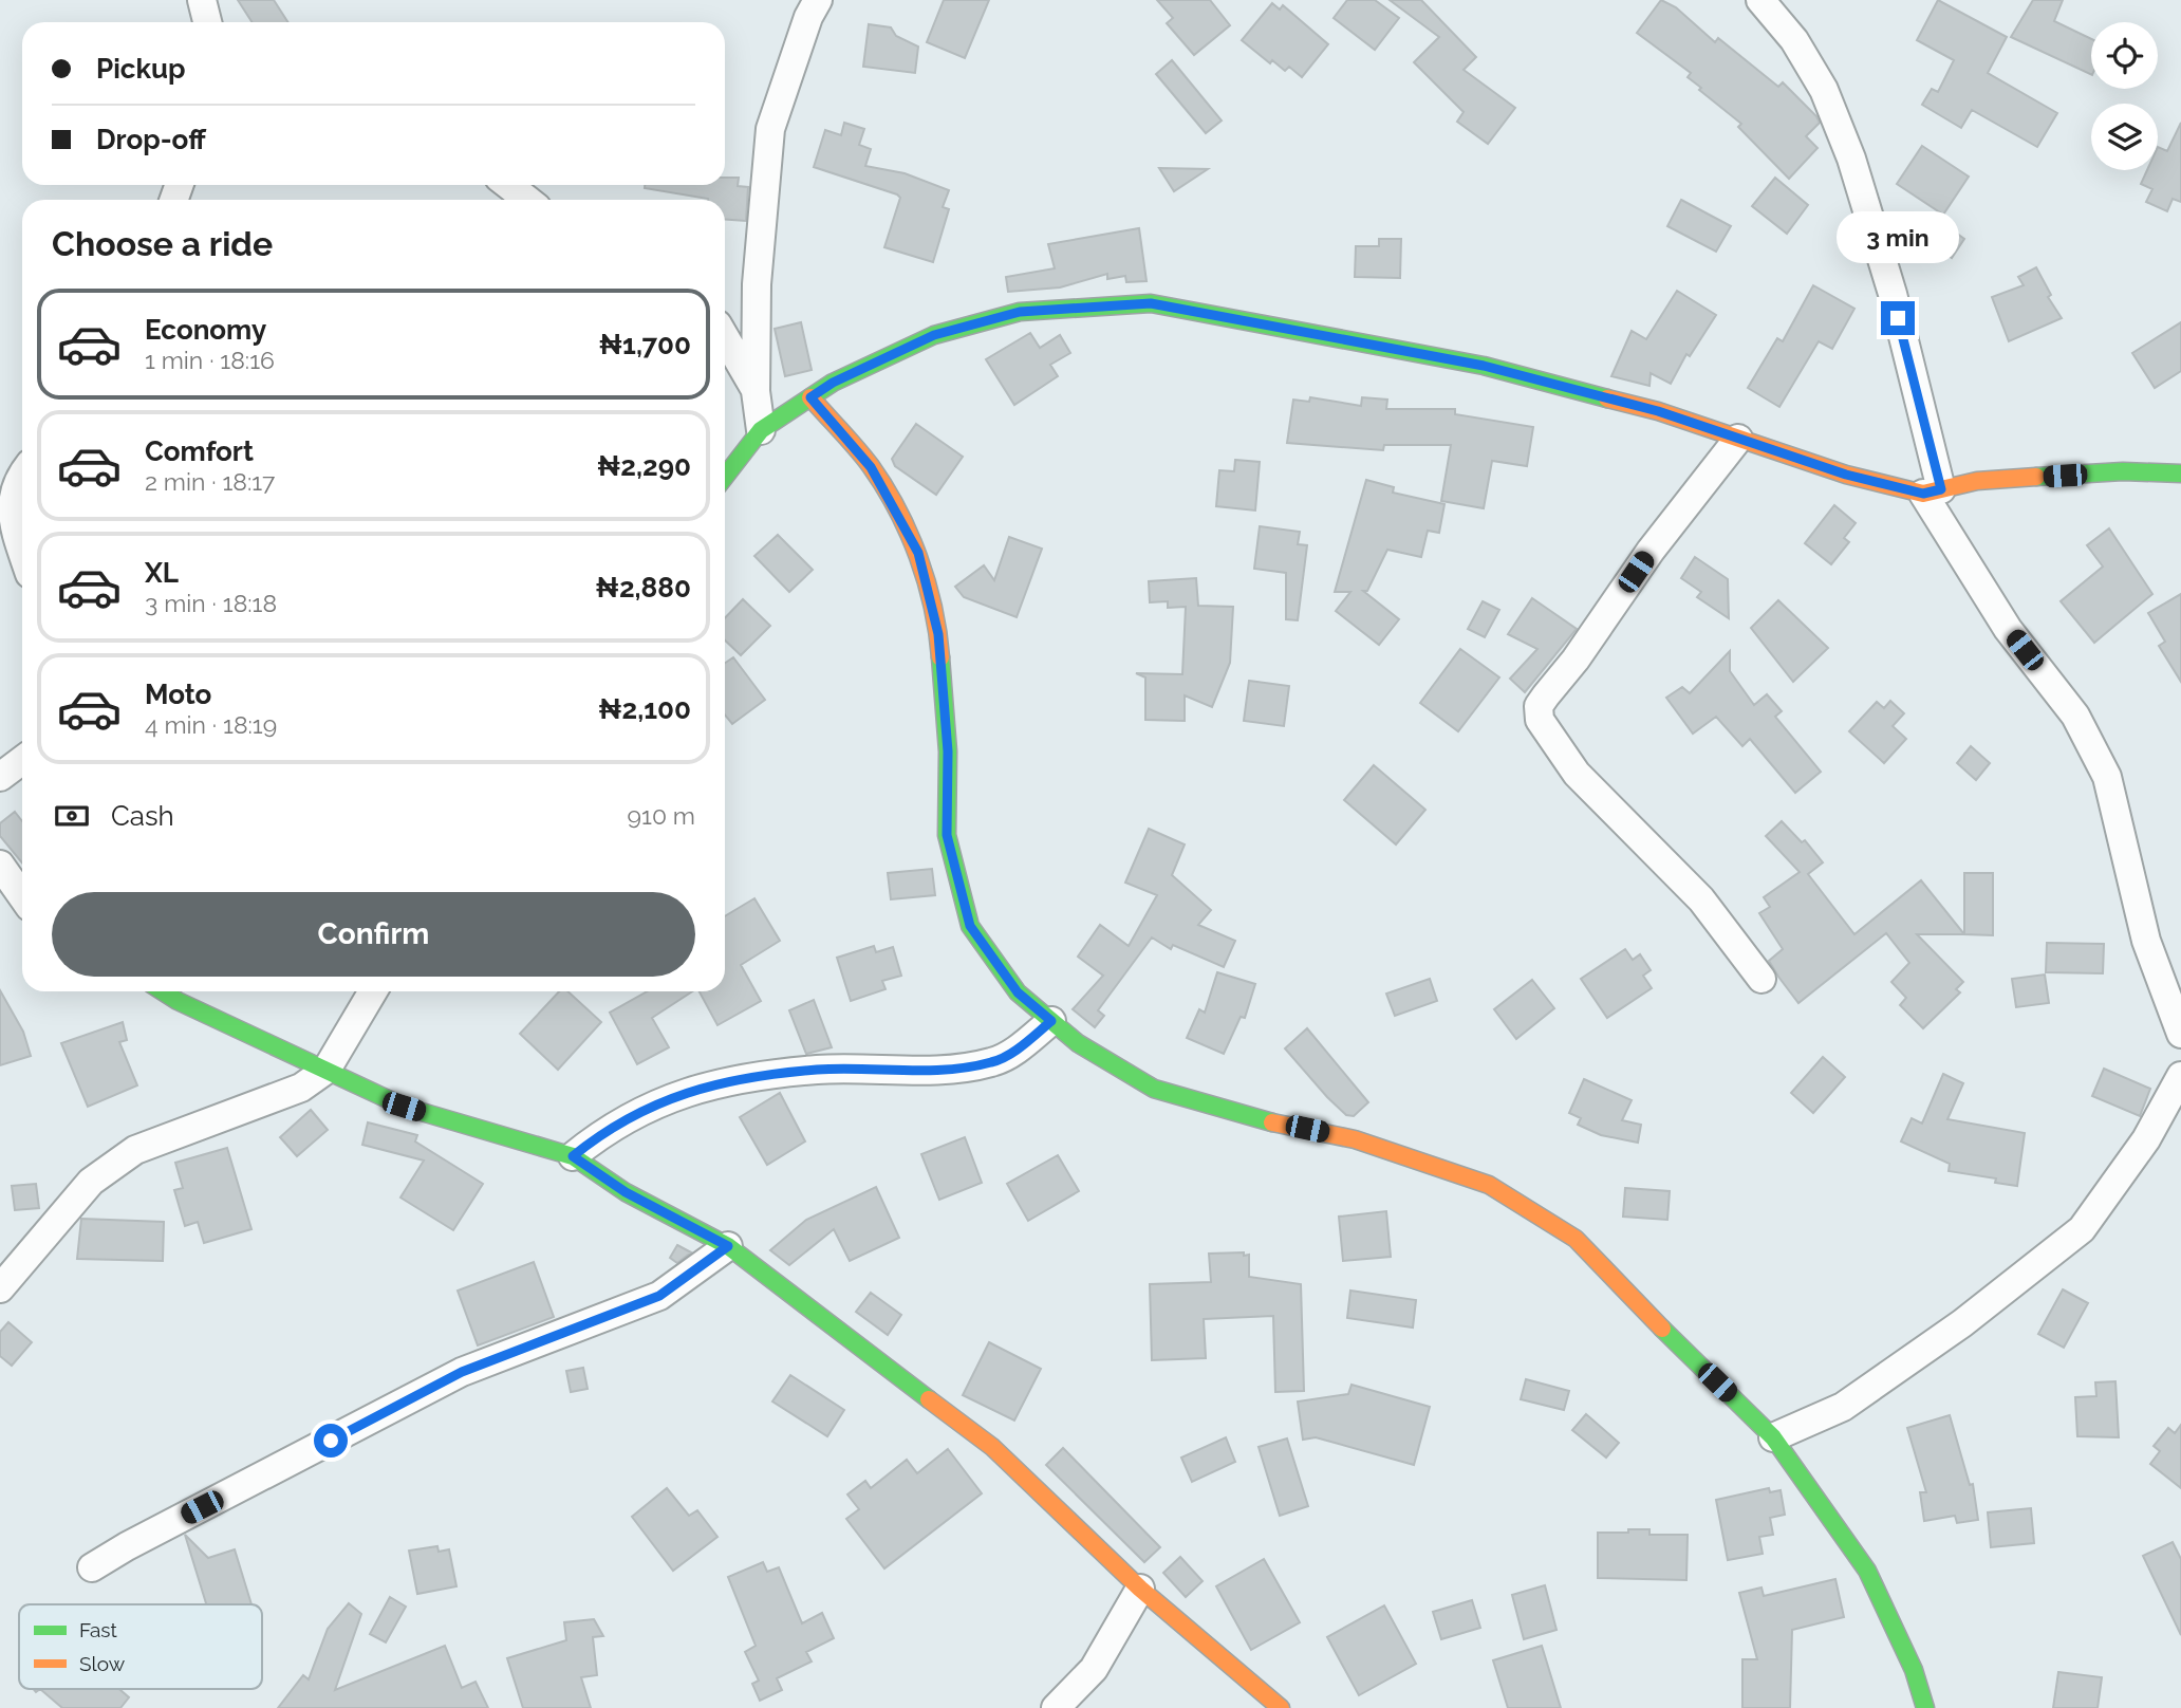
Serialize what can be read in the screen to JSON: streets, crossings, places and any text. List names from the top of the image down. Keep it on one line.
{"legend":["Fast","Slow"],"page":{"banner":["Pickup","Drop-off"],"heading":"Choose a ride","bubble":"3 min","list":[{"name":"Economy","note":"1 min · 18:16","value":"₦1,700"},{"name":"Comfort","note":"2 min · 18:17","value":"₦2,290"},{"name":"XL","note":"3 min · 18:18","value":"₦2,880"},{"name":"Moto","note":"4 min · 18:19","value":"₦2,100"}],"pay":["Cash","910 m"],"buttons":"Confirm"}}
